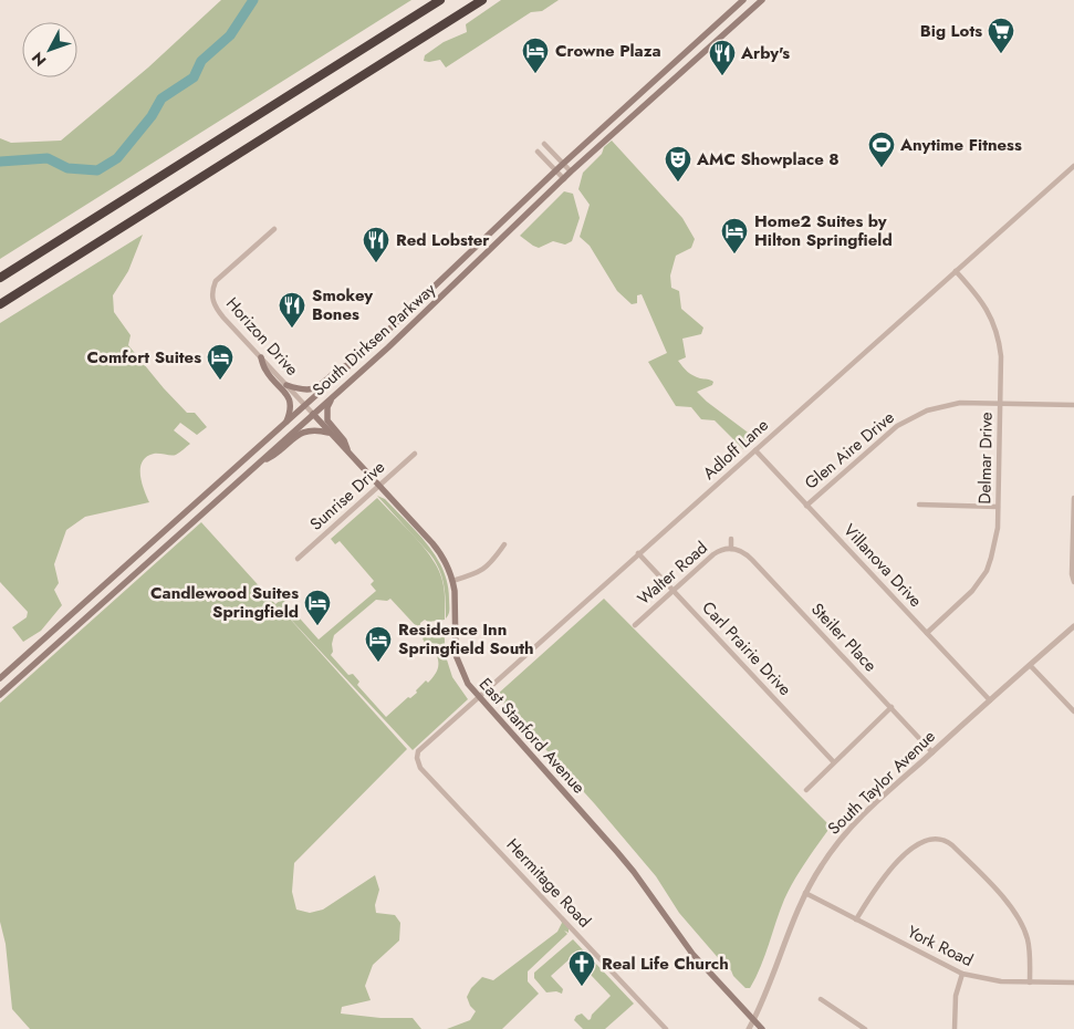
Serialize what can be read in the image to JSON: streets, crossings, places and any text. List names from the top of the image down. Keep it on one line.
{"streets":{"main road":["South Dirksen Parkway","East Stanford Avenue"],"street":["Horizon Drive","Adloff Lane","Glen Aire Drive","Delmar Drive","Sunrise Drive","Villanova Drive","Walter Road","Steiler Place","Carl Prairie Drive","South Taylor Avenue","Hermitage Road","York Road"]},"crossings":[["Horizon Drive","South Dirksen Parkway"],["Horizon Drive","East Stanford Avenue"],["South Dirksen Parkway","East Stanford Avenue"],["Adloff Lane","Delmar Drive"],["Adloff Lane","Villanova Drive"],["Adloff Lane","Carl Prairie Drive"],["Adloff Lane","East Stanford Avenue"],["Adloff Lane","Hermitage Road"],["Glen Aire Drive","Delmar Drive"],["Glen Aire Drive","Villanova Drive"],["Delmar Drive","Villanova Drive"],["Sunrise Drive","East Stanford Avenue"],["Villanova Drive","South Taylor Avenue"],["Walter Road","Steiler Place"],["Walter Road","Carl Prairie Drive"],["Steiler Place","South Taylor Avenue"],["East Stanford Avenue","South Taylor Avenue"],["South Taylor Avenue","York Road"]],"places":{"supermarket":["Big Lots"],"hotel":["Crowne Plaza","Home2 Suites by Hilton Springfield","Comfort Suites","Candlewood Suites Springfield","Residence Inn Springfield South"],"restaurant":["Arby's","Red Lobster","Smokey Bones"],"sports":["Anytime Fitness"],"theatre":["AMC Showplace 8"],"church":["Real Life Church"]},"north":"bottom left"}
